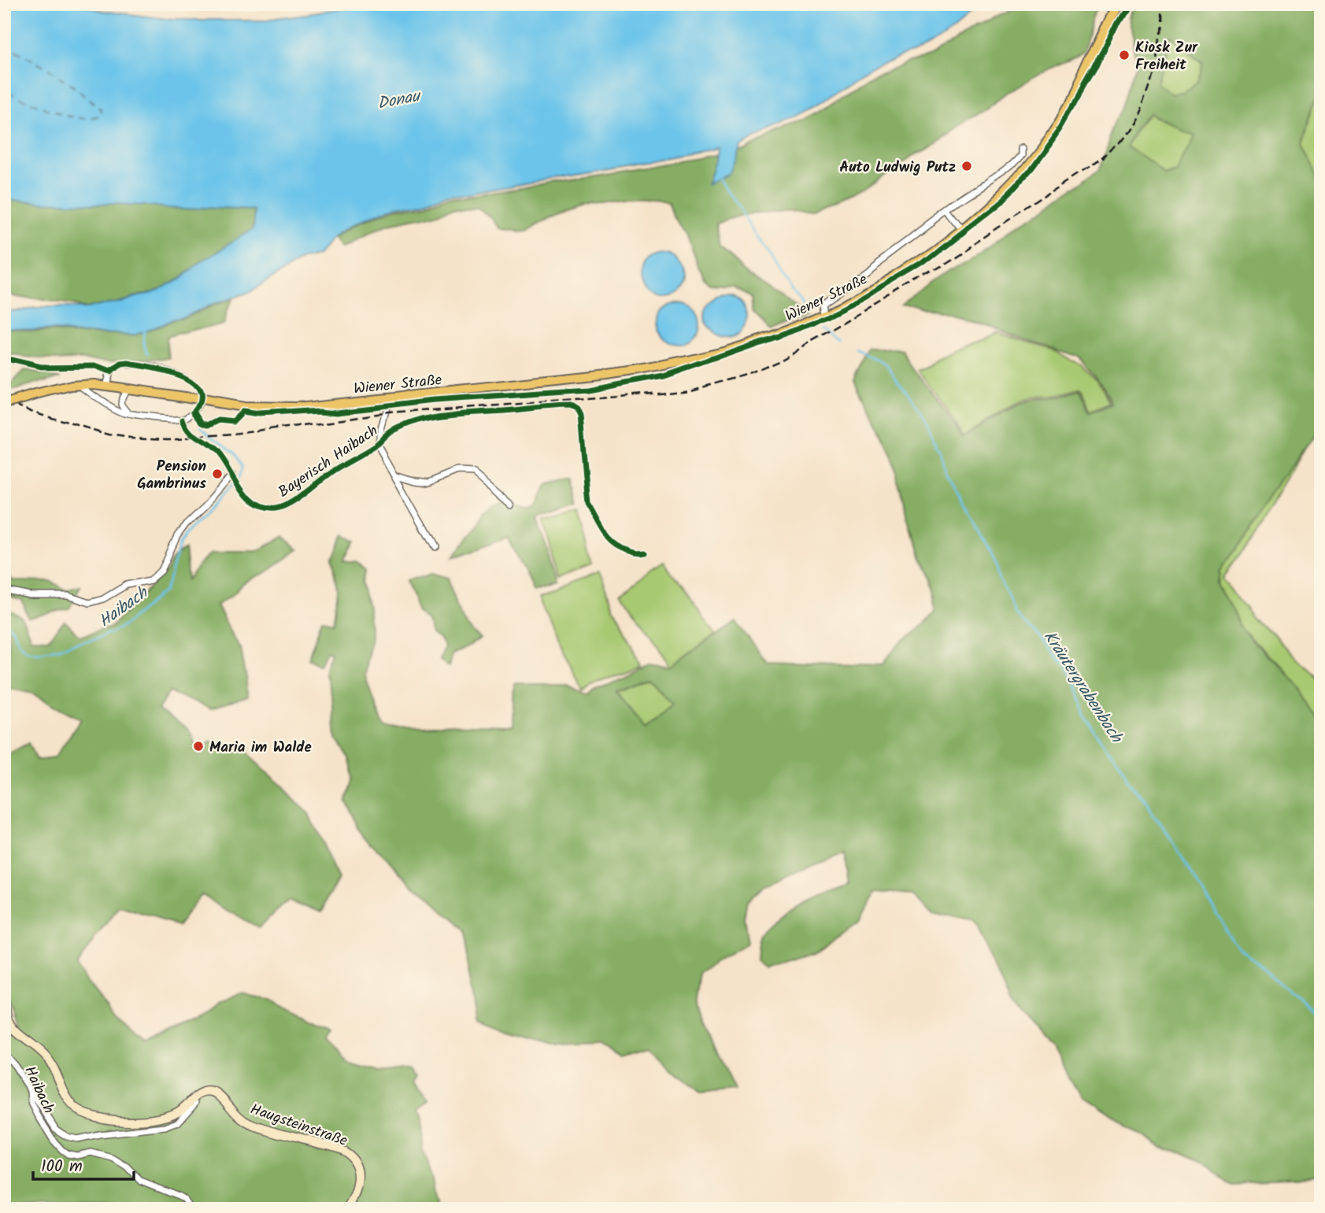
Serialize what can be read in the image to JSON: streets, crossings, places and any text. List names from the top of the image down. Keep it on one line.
{"streets":{"main road":["Wiener Straße","Haugsteinstraße"],"street":["Bayerisch Haibach","Haibach"]},"water":["Donau","Haibach","Kräutergrabenbach"],"places":["Kiosk Zur Freiheit","Auto Ludwig Putz","Pension Gambrinus","Maria im Walde"],"scale_bar":"100 m"}
